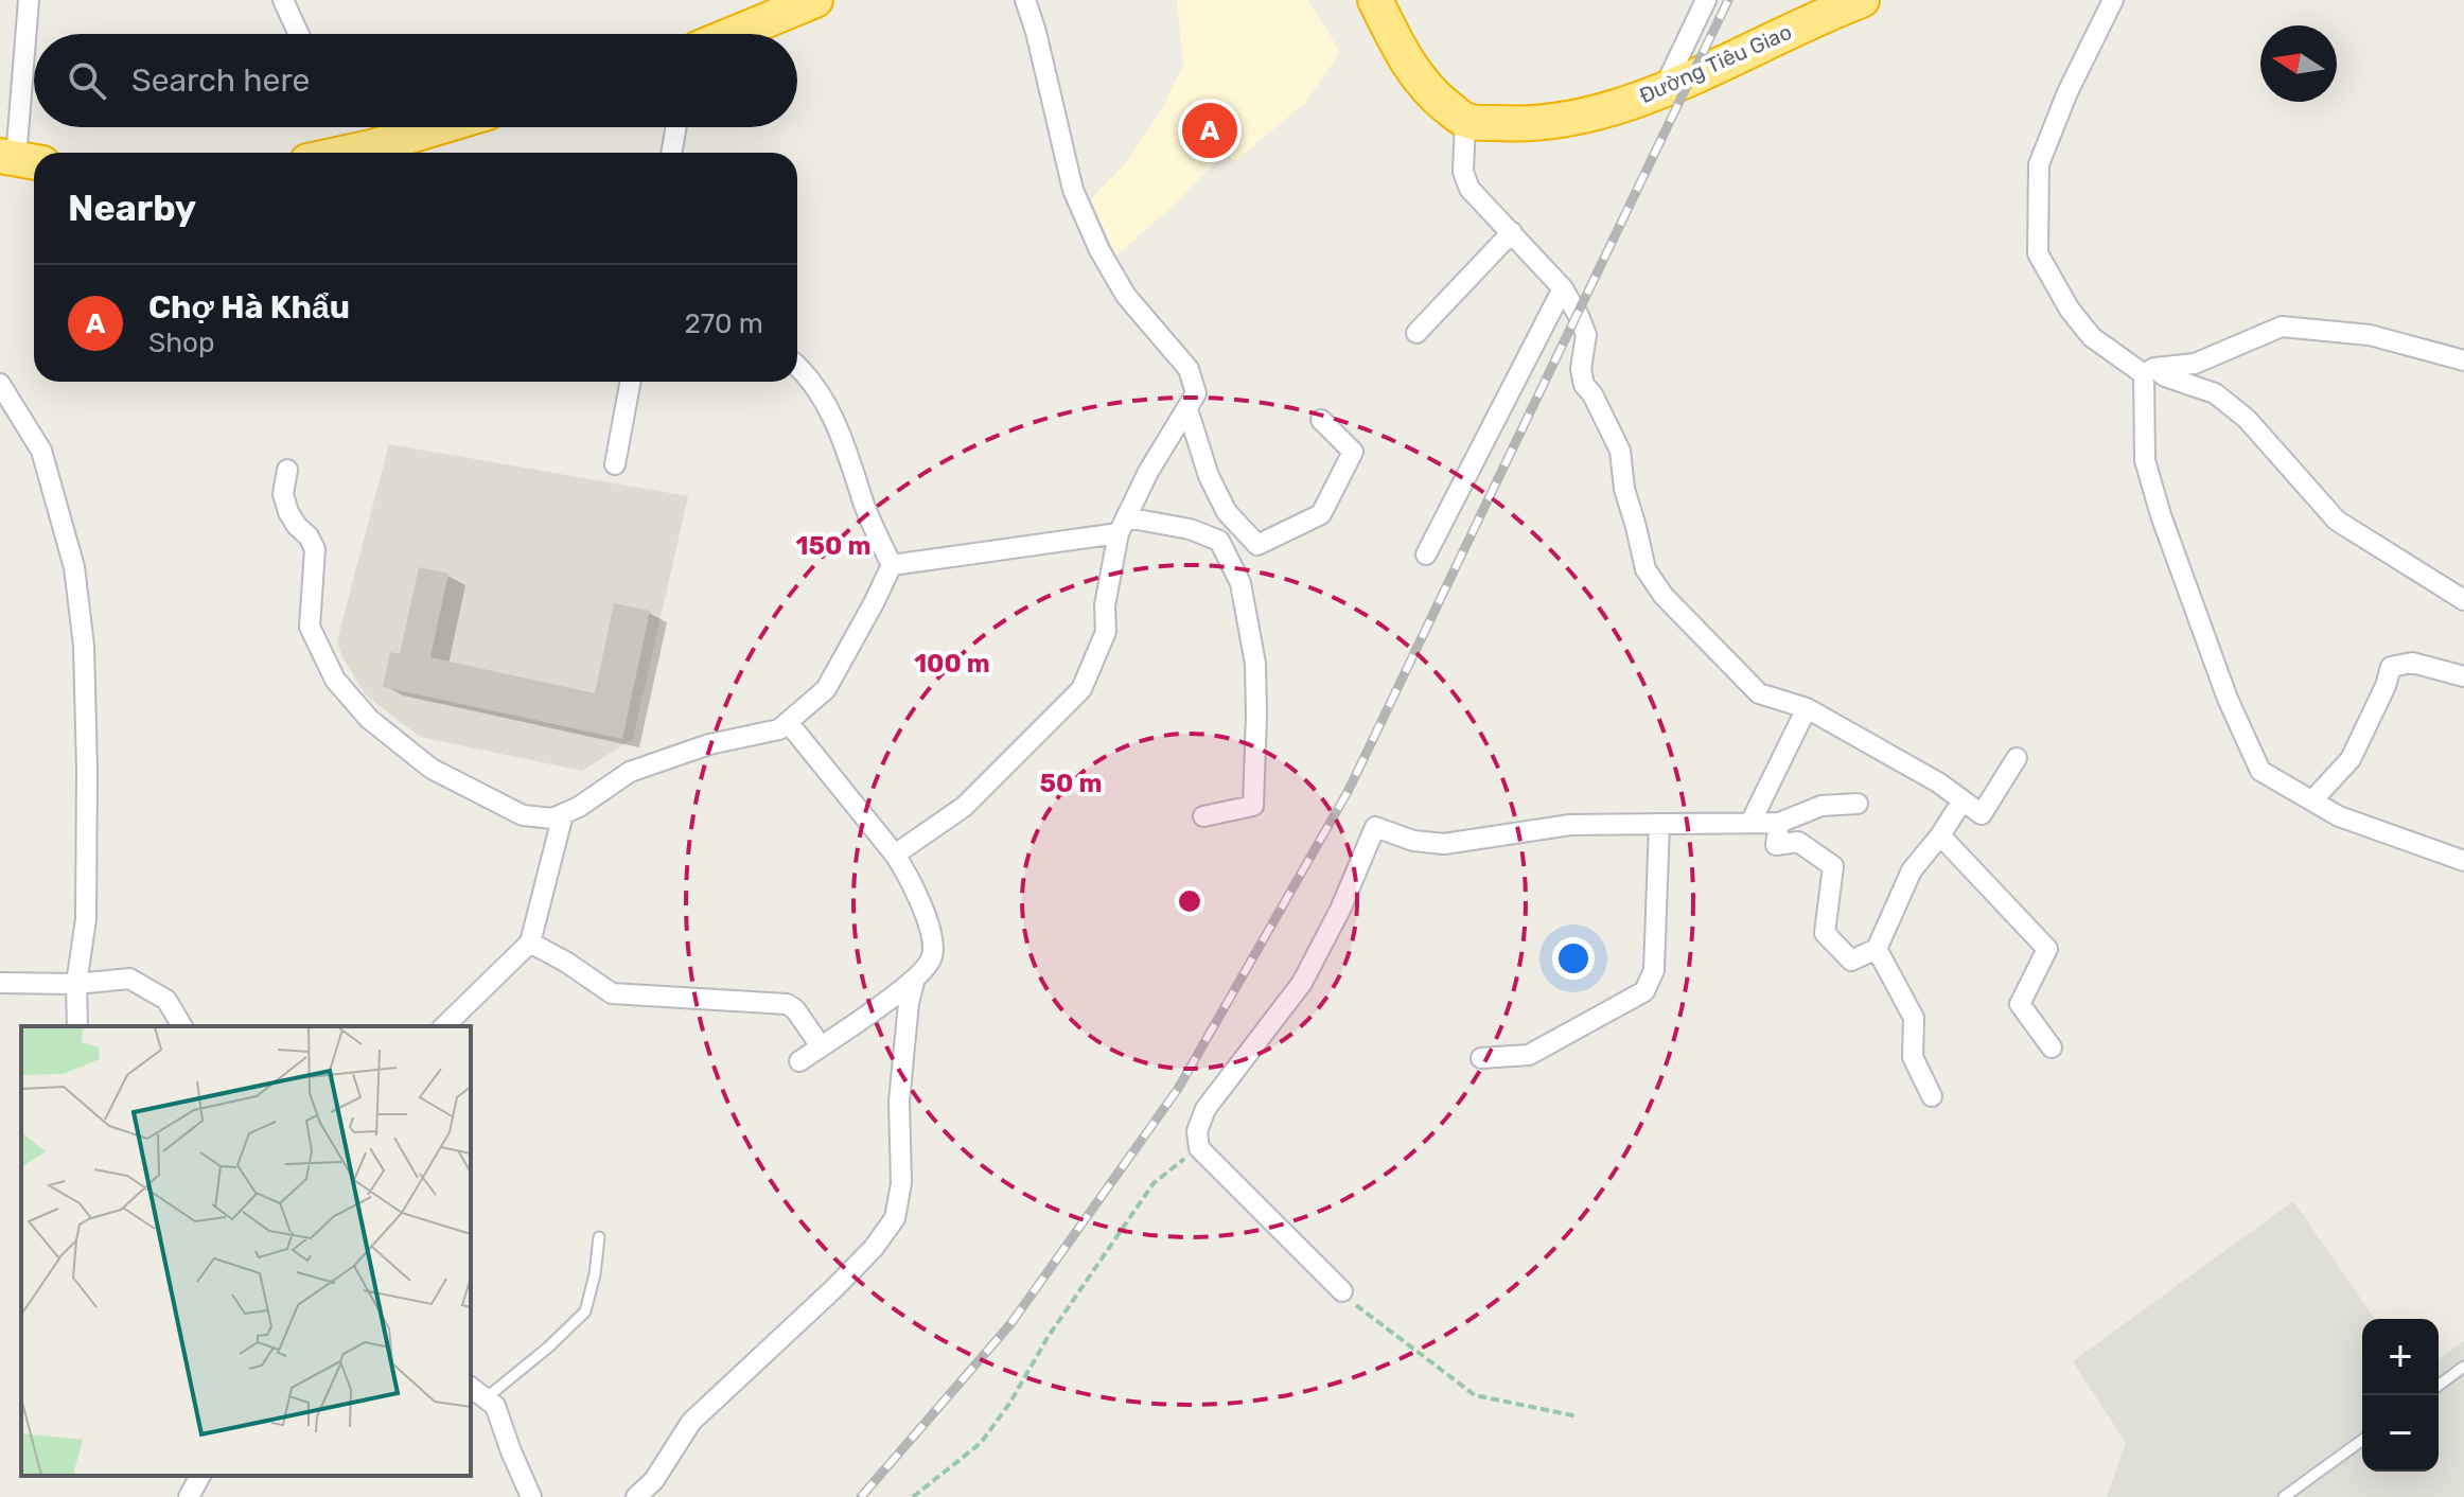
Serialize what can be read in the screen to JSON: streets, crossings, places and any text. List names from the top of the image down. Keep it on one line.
{"streets":{"highway":["Đường Tiêu Giao"]},"north":"left","page":{"search":"Search here","pins":"A","heading":"Nearby","list":[{"mark":"A","name":"Chợ Hà Khẩu","note":"Shop","value":"270 m"}],"map_buttons":["+","−"]},"rings":["150 m","100 m","50 m"]}
